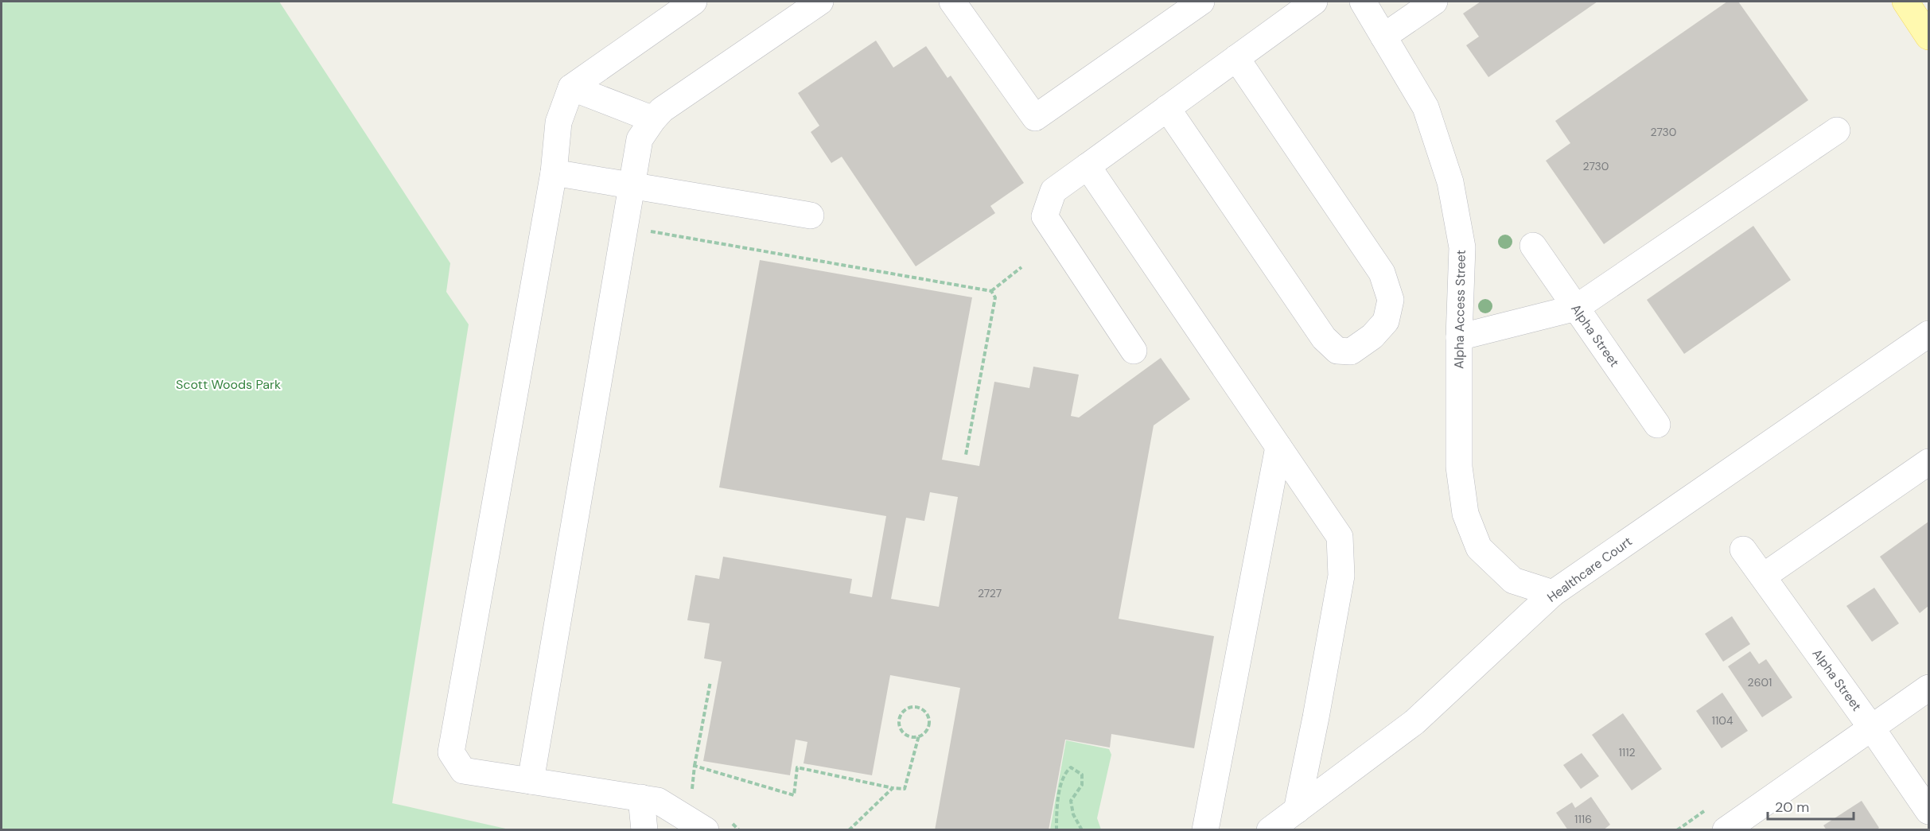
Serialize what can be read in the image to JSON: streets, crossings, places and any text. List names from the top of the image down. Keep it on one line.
{"streets":{"street":["Alpha Access Street","Alpha Street","Healthcare Court"]},"crossings":[["Alpha Access Street","Healthcare Court"]],"parks":["Scott Woods Park"],"house_numbers":["2730","2730","2727","2601","1104","1112","1116"],"scale_bar":"20 m"}
